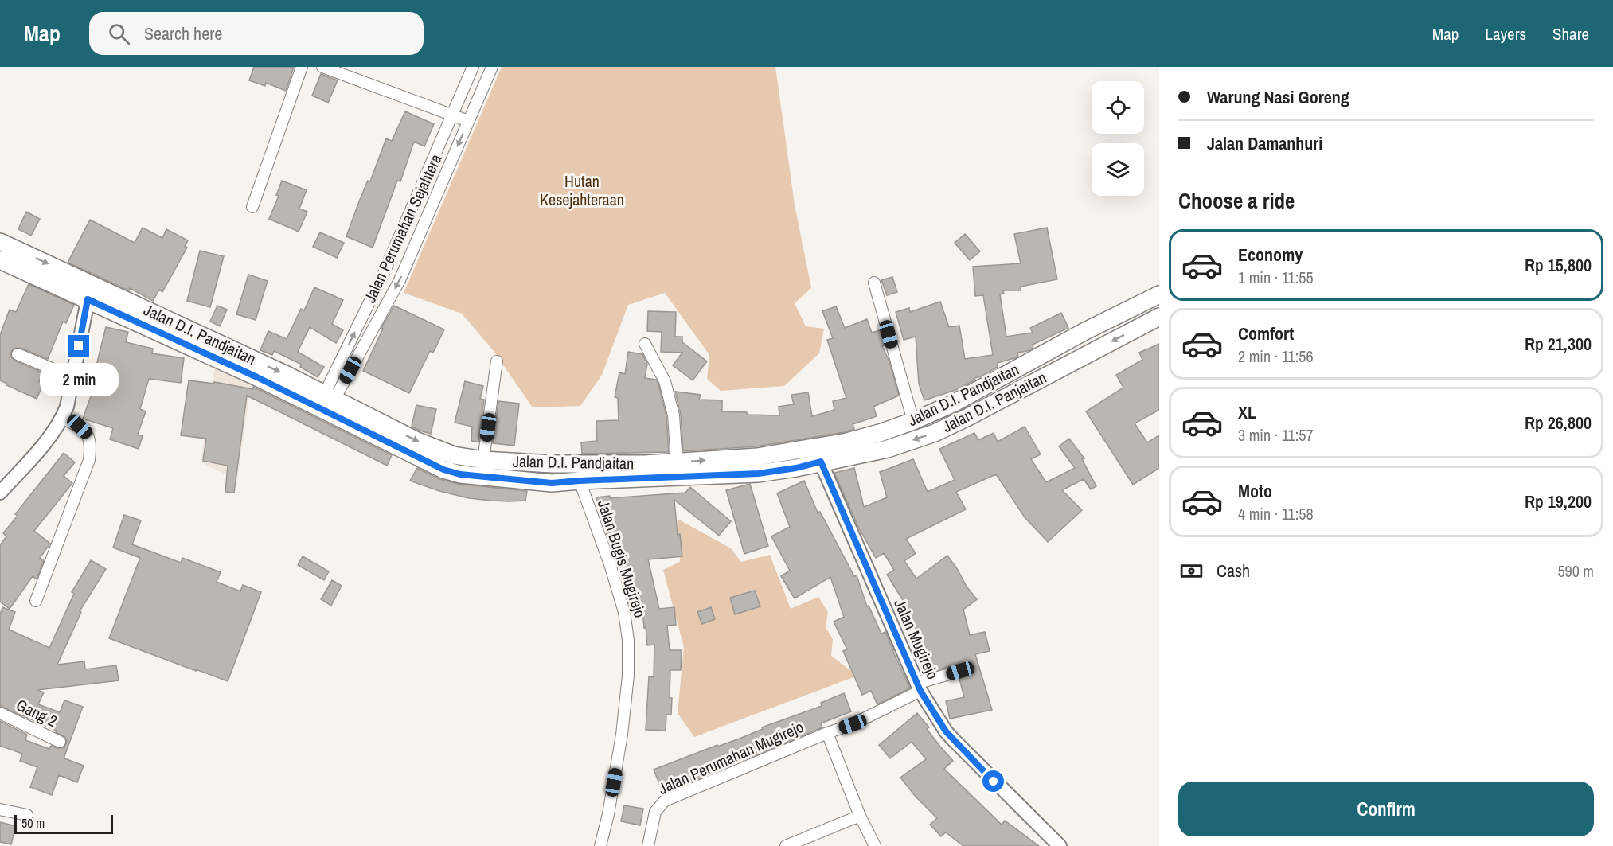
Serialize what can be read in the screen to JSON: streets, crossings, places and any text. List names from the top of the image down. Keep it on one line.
{"streets":{"highway":["Jalan D.I. Pandjaitan","Jalan D.I. Panjaitan"],"street":["Jalan Perumahan Sejahtera","Jalan Bugis Mugirejo","Jalan Mugirejo","Gang 2","Jalan Perumahan Mugirejo"]},"crossings":[["Jalan Perumahan Sejahtera","Jalan D.I. Pandjaitan"],["Jalan Perumahan Sejahtera","Jalan D.I. Panjaitan"],["Jalan D.I. Pandjaitan","Jalan D.I. Panjaitan"],["Jalan D.I. Pandjaitan","Jalan Mugirejo"],["Jalan D.I. Panjaitan","Jalan Bugis Mugirejo"],["Jalan D.I. Panjaitan","Jalan Mugirejo"],["Jalan Mugirejo","Jalan Perumahan Mugirejo"]],"one_way":["Jalan D.I. Panjaitan"],"parks":["Hutan Kesejahteraan"],"scale_bar":"50 m","page":{"header":"Map","search":"Search here","nav":["Map","Layers","Share"],"banner":["Warung Nasi Goreng","Jalan Damanhuri"],"heading":"Choose a ride","list":[{"name":"Economy","note":"1 min · 11:55","value":"Rp 15,800"},{"name":"Comfort","note":"2 min · 11:56","value":"Rp 21,300"},{"name":"XL","note":"3 min · 11:57","value":"Rp 26,800"},{"name":"Moto","note":"4 min · 11:58","value":"Rp 19,200"}],"bubble":"2 min","pay":["Cash","590 m"],"buttons":"Confirm","scale":"50 m"}}
